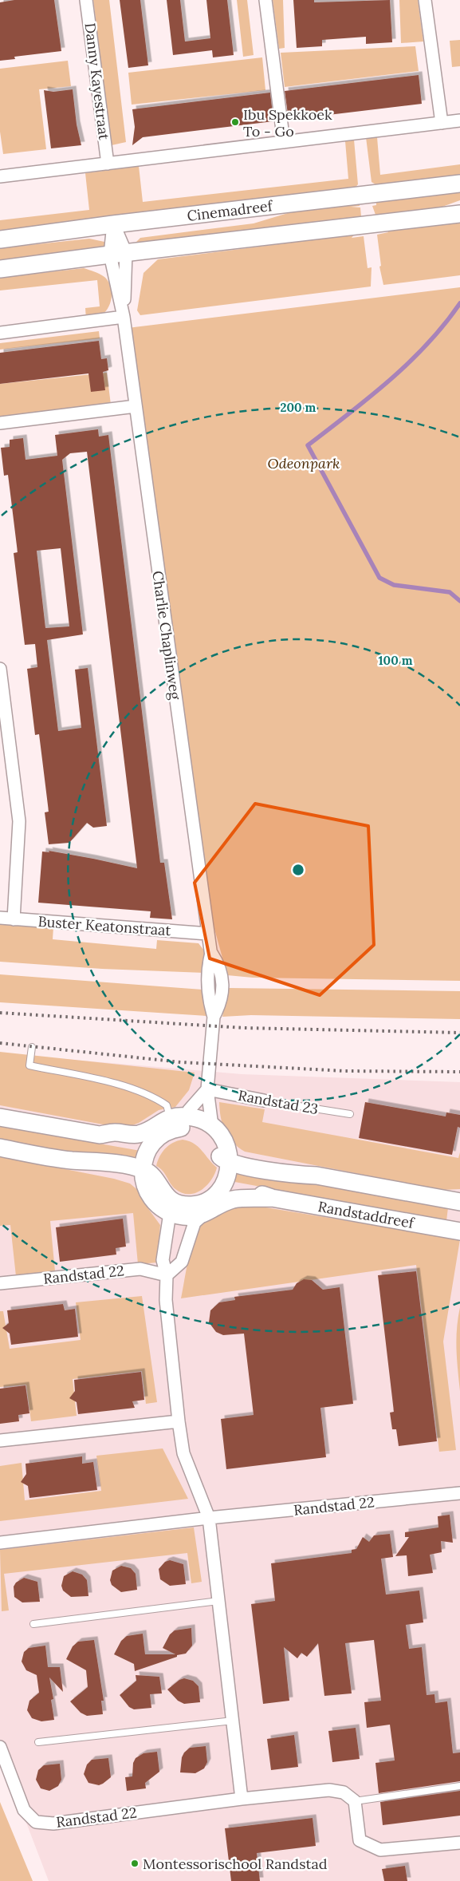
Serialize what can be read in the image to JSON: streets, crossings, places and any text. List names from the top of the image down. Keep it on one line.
{"streets":{"main road":["Cinemadreef","Randstaddreef"],"street":["Danny Kayestraat","Charlie Chaplinweg","Buster Keatonstraat","Randstad 23","Randstad 22"]},"crossings":[["Cinemadreef","Charlie Chaplinweg"],["Charlie Chaplinweg","Buster Keatonstraat"],["Charlie Chaplinweg","Randstad 23"]],"parks":["Odeonpark"],"places":["Ibu Spekkoek To - Go","Montessorischool Randstad"],"rings":["200 m","100 m"]}
